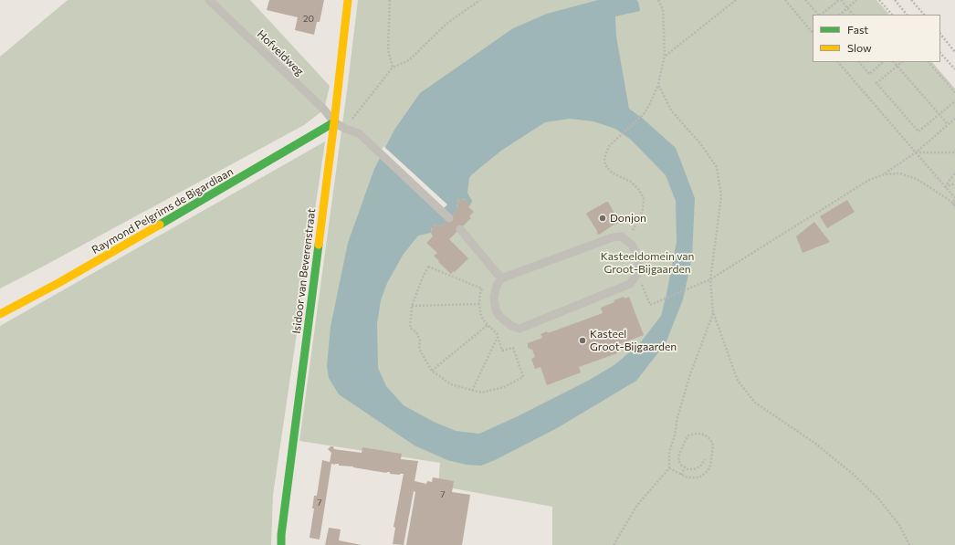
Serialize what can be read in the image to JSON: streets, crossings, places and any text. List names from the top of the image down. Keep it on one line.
{"streets":{"street":["Raymond Pelgrims de Bigardlaan","Isidoor van Beverenstraat"],"lane":["Hofveldweg"]},"crossings":[["Hofveldweg","Raymond Pelgrims de Bigardlaan"],["Hofveldweg","Isidoor van Beverenstraat"],["Raymond Pelgrims de Bigardlaan","Isidoor van Beverenstraat"]],"parks":["Kasteeldomein van Groot-Bijgaarden"],"places":["Donjon","Kasteel Groot-Bijgaarden"],"house_numbers":["20","7","7"],"legend":["Fast","Slow"]}
